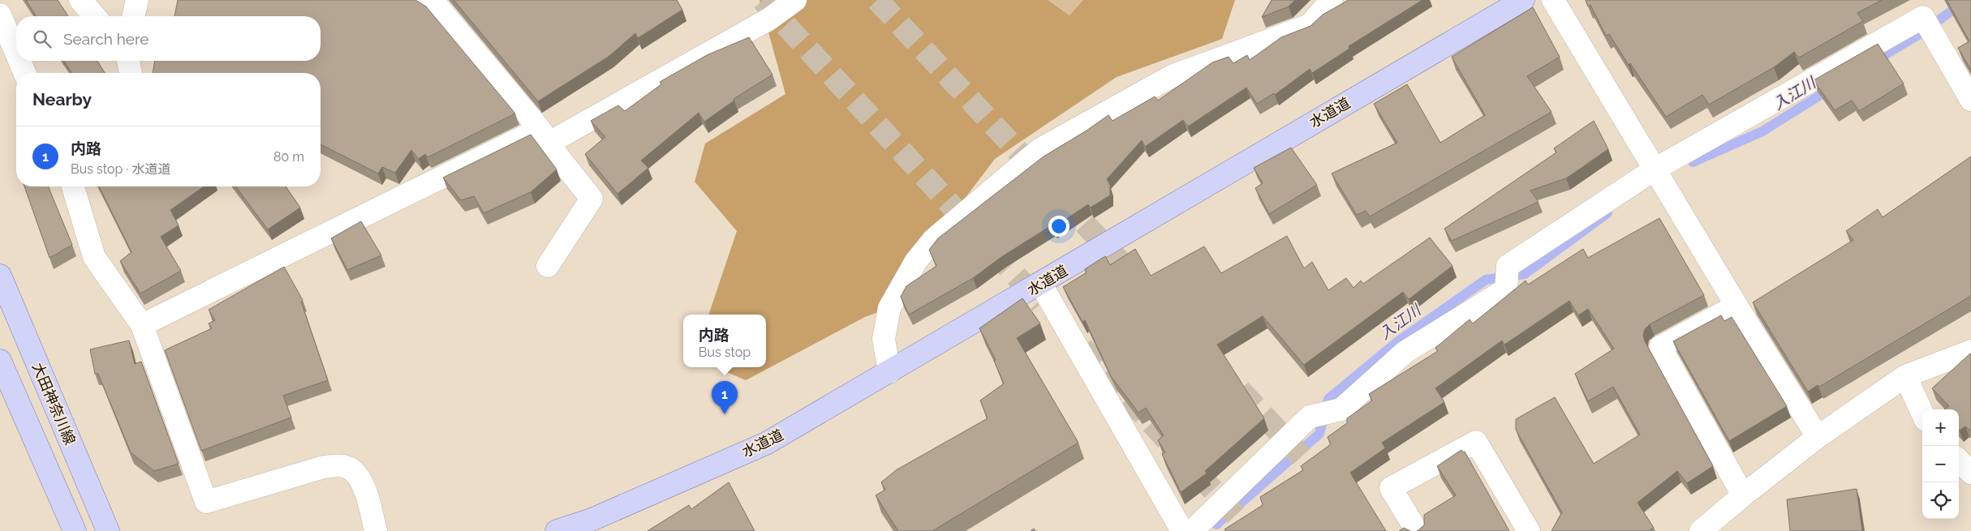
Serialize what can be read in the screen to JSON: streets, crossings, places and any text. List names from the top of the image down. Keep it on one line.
{"streets":{"main road":["水道道","大田神奈川線"]},"water":["入江川"],"page":{"search":"Search here","heading":"Nearby","list":[{"mark":"1","name":"内路","note":"Bus stop · 水道道","value":"80 m"}],"popup":["内路","Bus stop"],"pins":"1","map_buttons":["+","−"]}}
